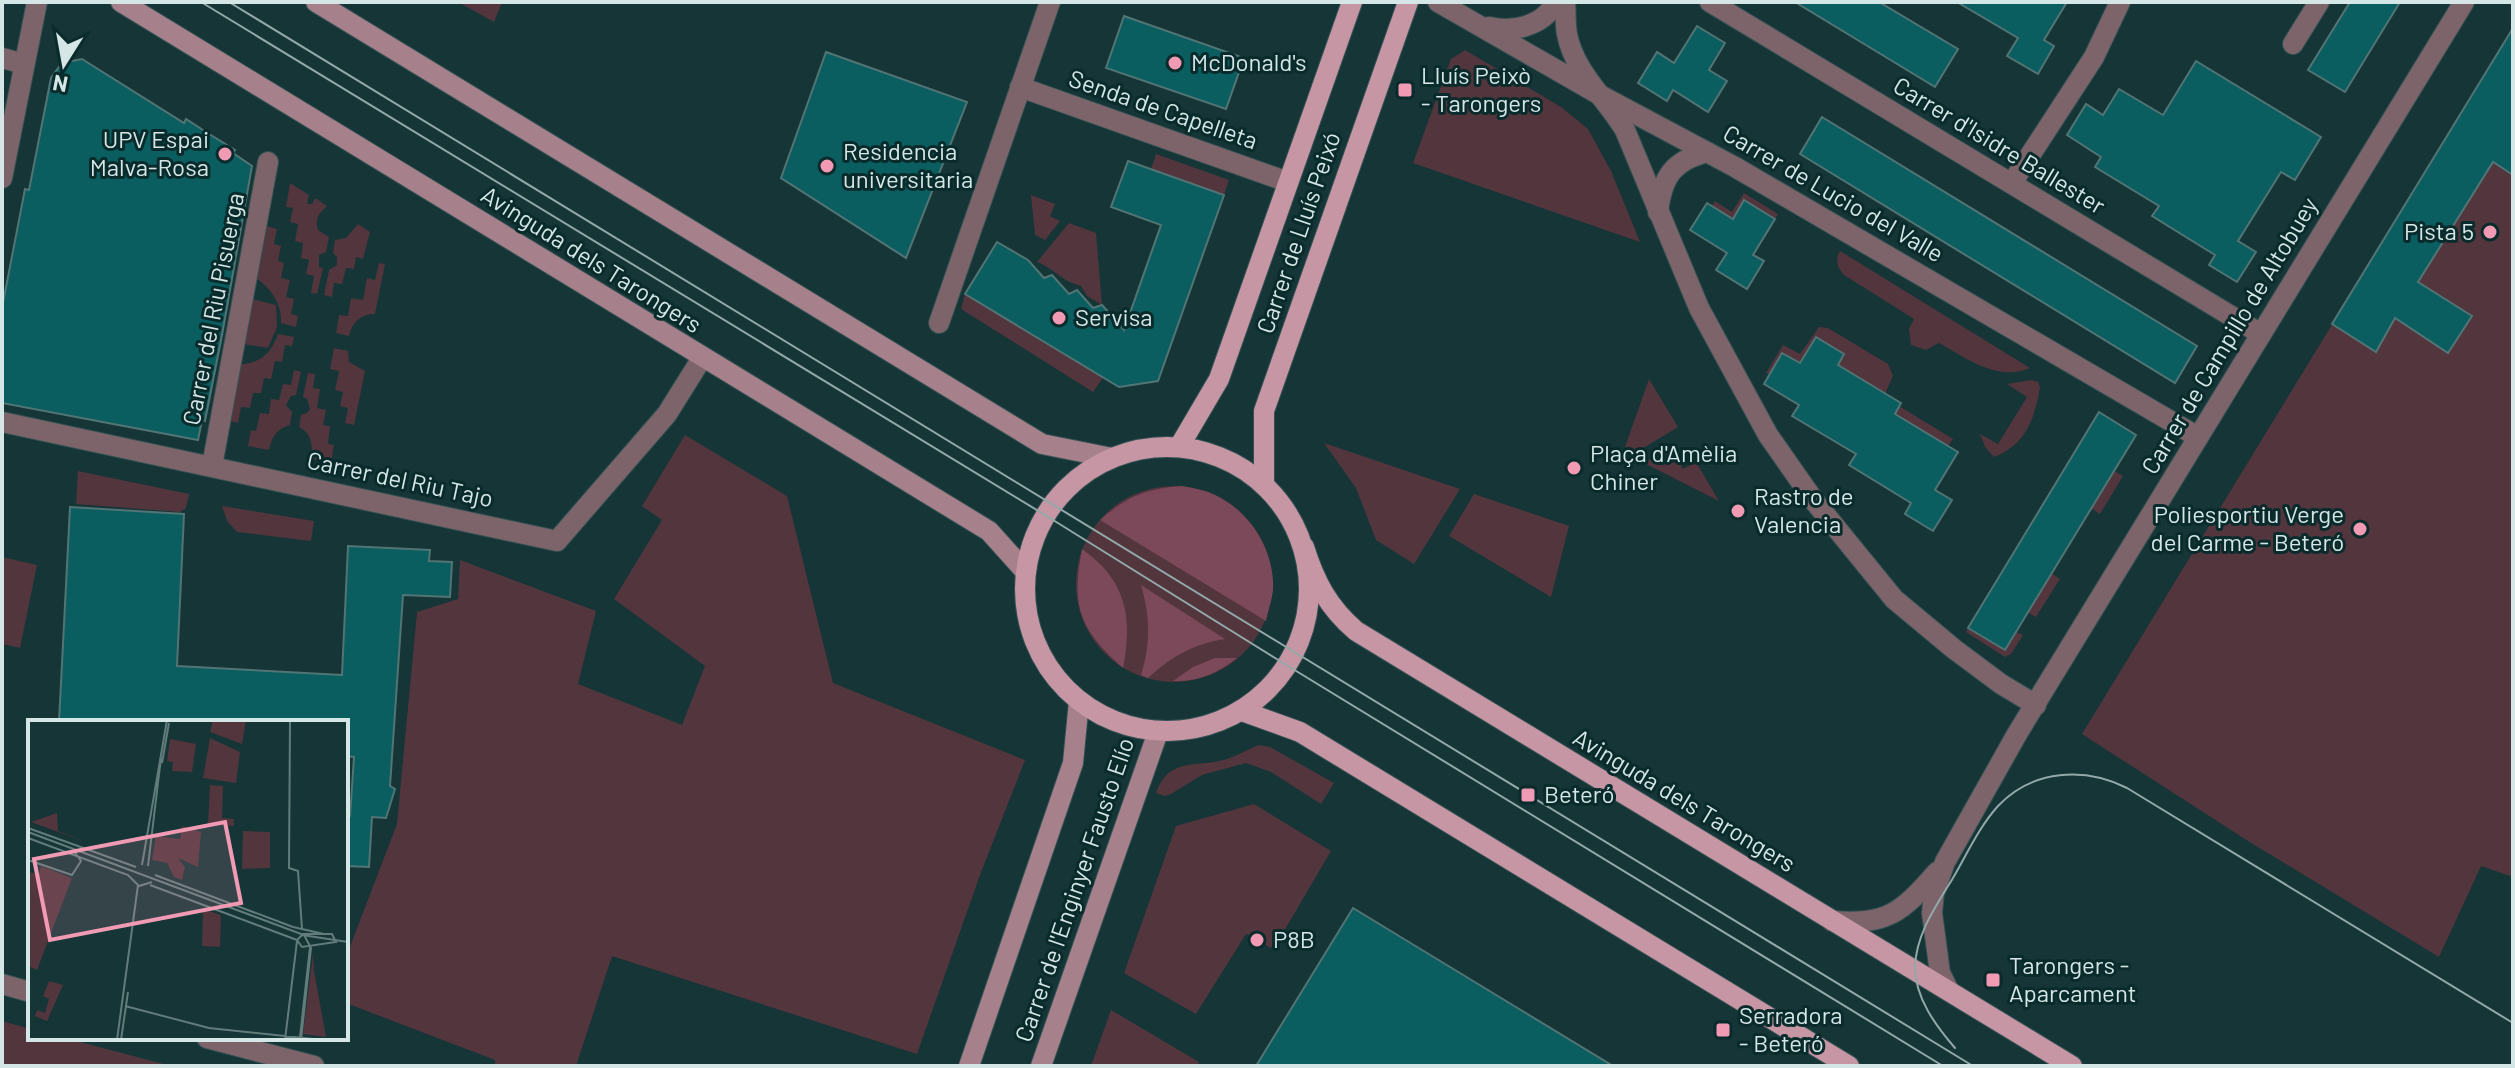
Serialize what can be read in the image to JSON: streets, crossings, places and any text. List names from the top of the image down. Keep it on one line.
{"streets":{"main road":["Carrer de Lluís Peixó","Avinguda dels Tarongers","Carrer de l'Enginyer Fausto Elío"],"street":["Senda de Capelleta","Carrer d'Isidre Ballester","Carrer de Lucio del Valle","Carrer del Riu Pisuerga","Carrer de Campillo de Altobuey","Carrer del Riu Tajo"]},"crossings":[["Senda de Capelleta","Carrer de Lluís Peixó"],["Carrer d'Isidre Ballester","Carrer de Campillo de Altobuey"],["Carrer de Lucio del Valle","Carrer de Campillo de Altobuey"],["Carrer de Lluís Peixó","Avinguda dels Tarongers"],["Carrer de Lluís Peixó","Carrer de l'Enginyer Fausto Elío"],["Avinguda dels Tarongers","Carrer de Campillo de Altobuey"],["Avinguda dels Tarongers","Carrer del Riu Tajo"],["Avinguda dels Tarongers","Carrer de l'Enginyer Fausto Elío"],["Carrer del Riu Pisuerga","Carrer del Riu Tajo"]],"places":{"other":["McDonald's","UPV Espai Malva-Rosa","Residencia universitaria","Pista 5","Servisa","Plaça d'Amèlia Chiner","Rastro de Valencia","Poliesportiu Verge del Carme - Beteró","P8B"],"transit":["Lluís Peixò - Tarongers","Beteró","Tarongers - Aparcament","Serradora - Beteró"]},"north":"bottom"}
